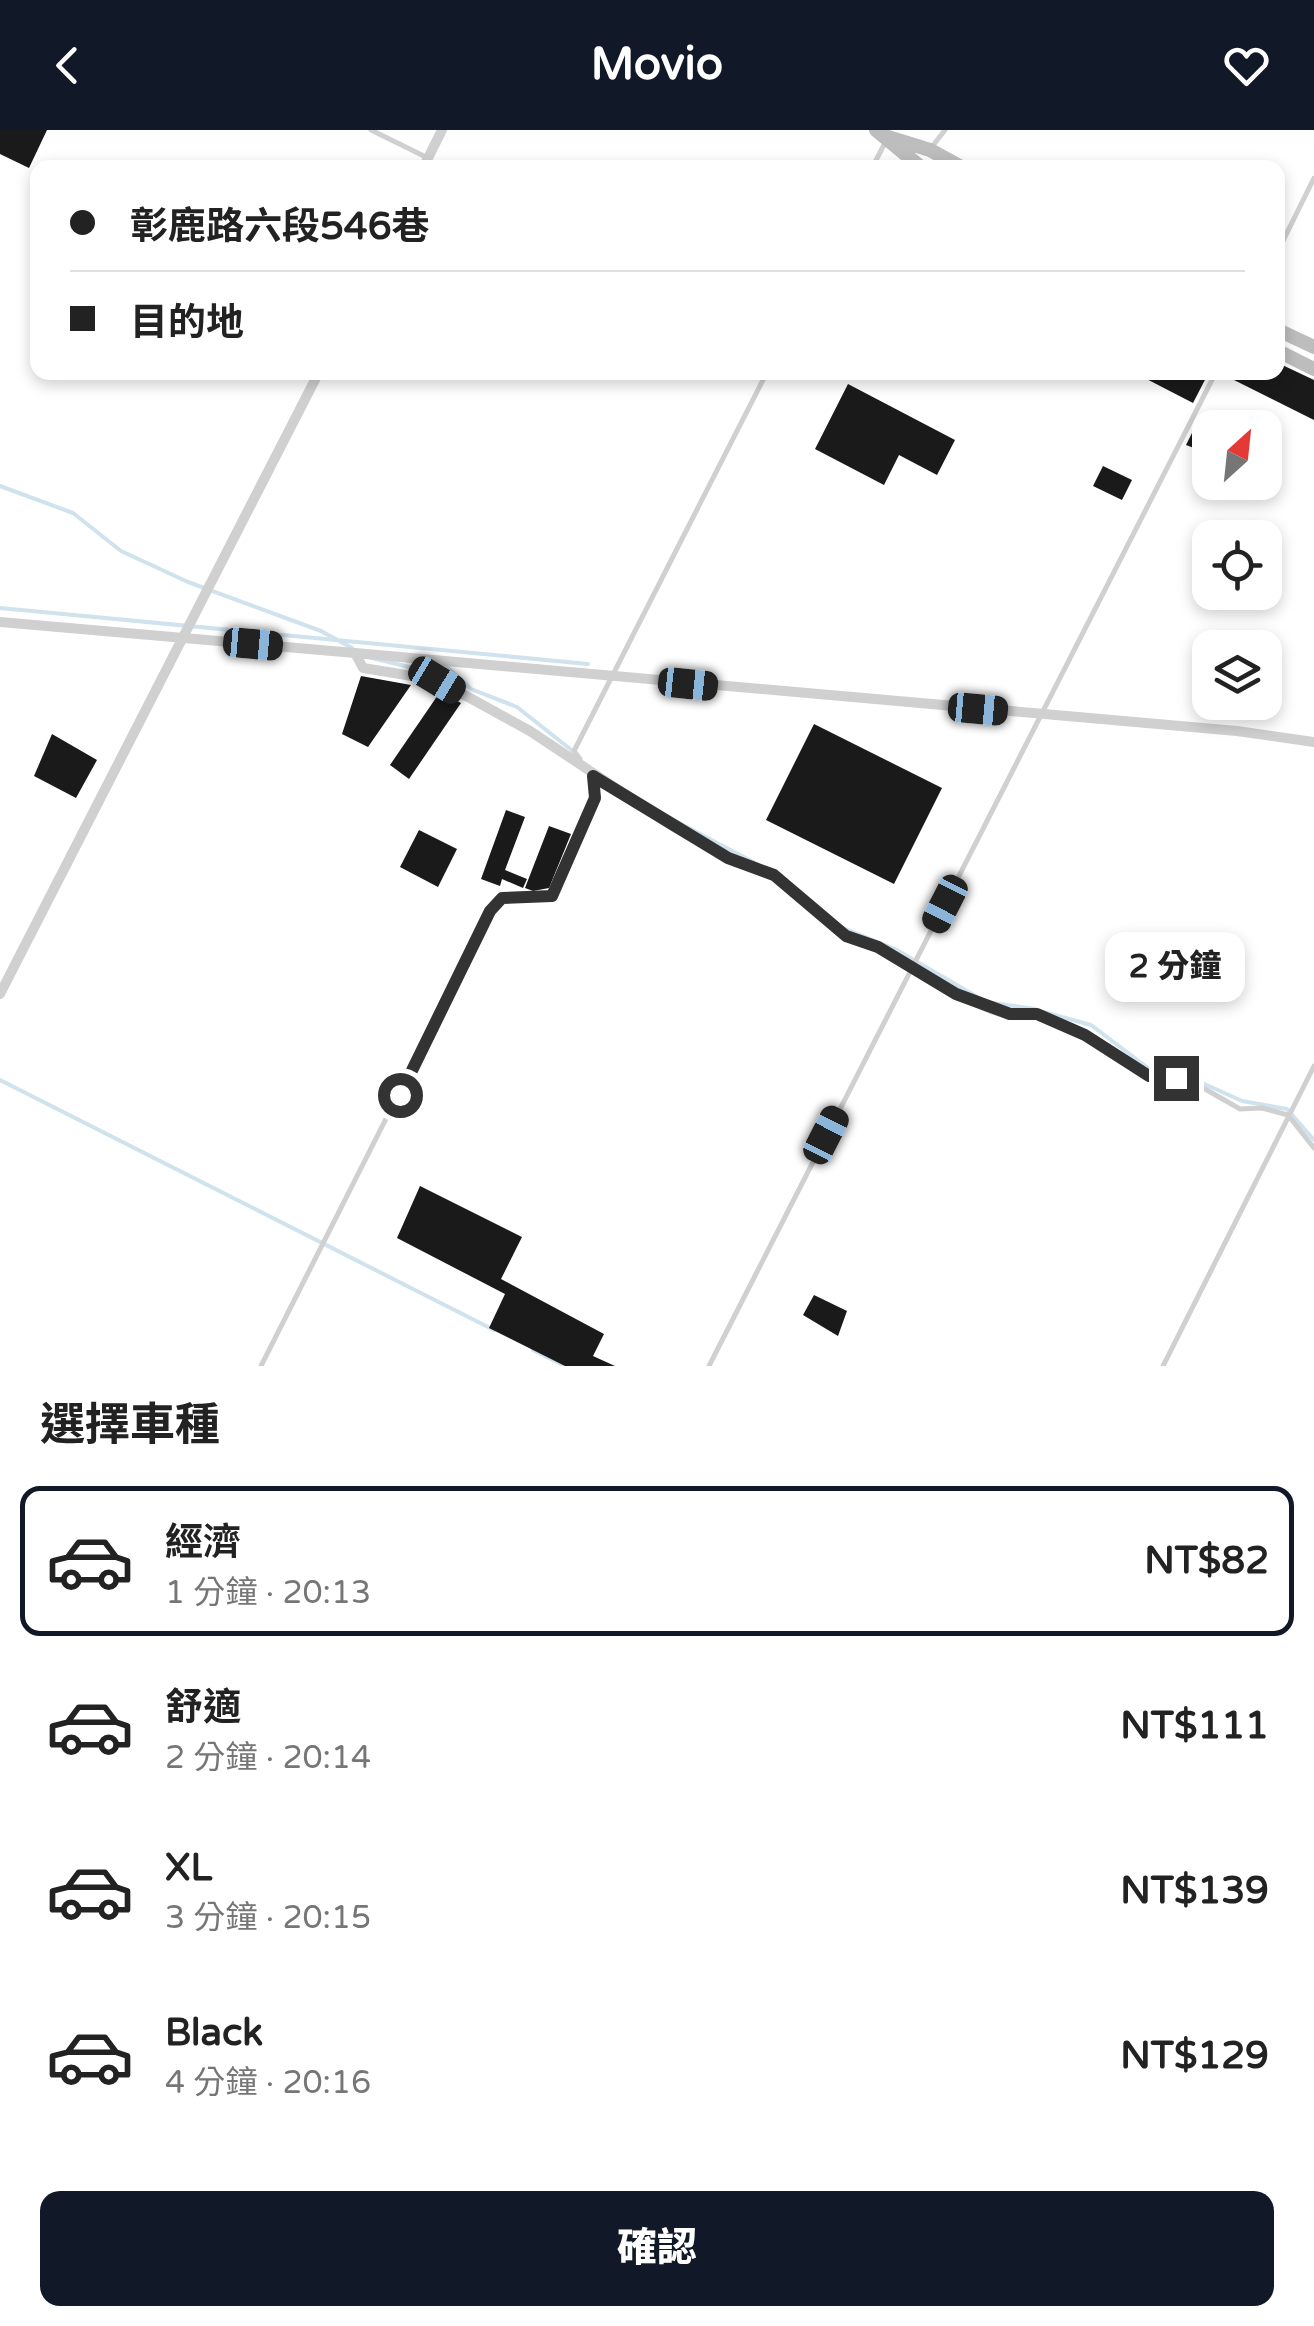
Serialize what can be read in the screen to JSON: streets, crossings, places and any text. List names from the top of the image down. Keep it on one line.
{"north":"top right","page":{"header":"Movio","banner":["彰鹿路六段546巷","目的地"],"bubble":"2 分鐘","heading":"選擇車種","list":[{"name":"經濟","note":"1 分鐘 · 20:13","value":"NT$82"},{"name":"舒適","note":"2 分鐘 · 20:14","value":"NT$111"},{"name":"XL","note":"3 分鐘 · 20:15","value":"NT$139"},{"name":"Black","note":"4 分鐘 · 20:16","value":"NT$129"}],"buttons":"確認"}}
